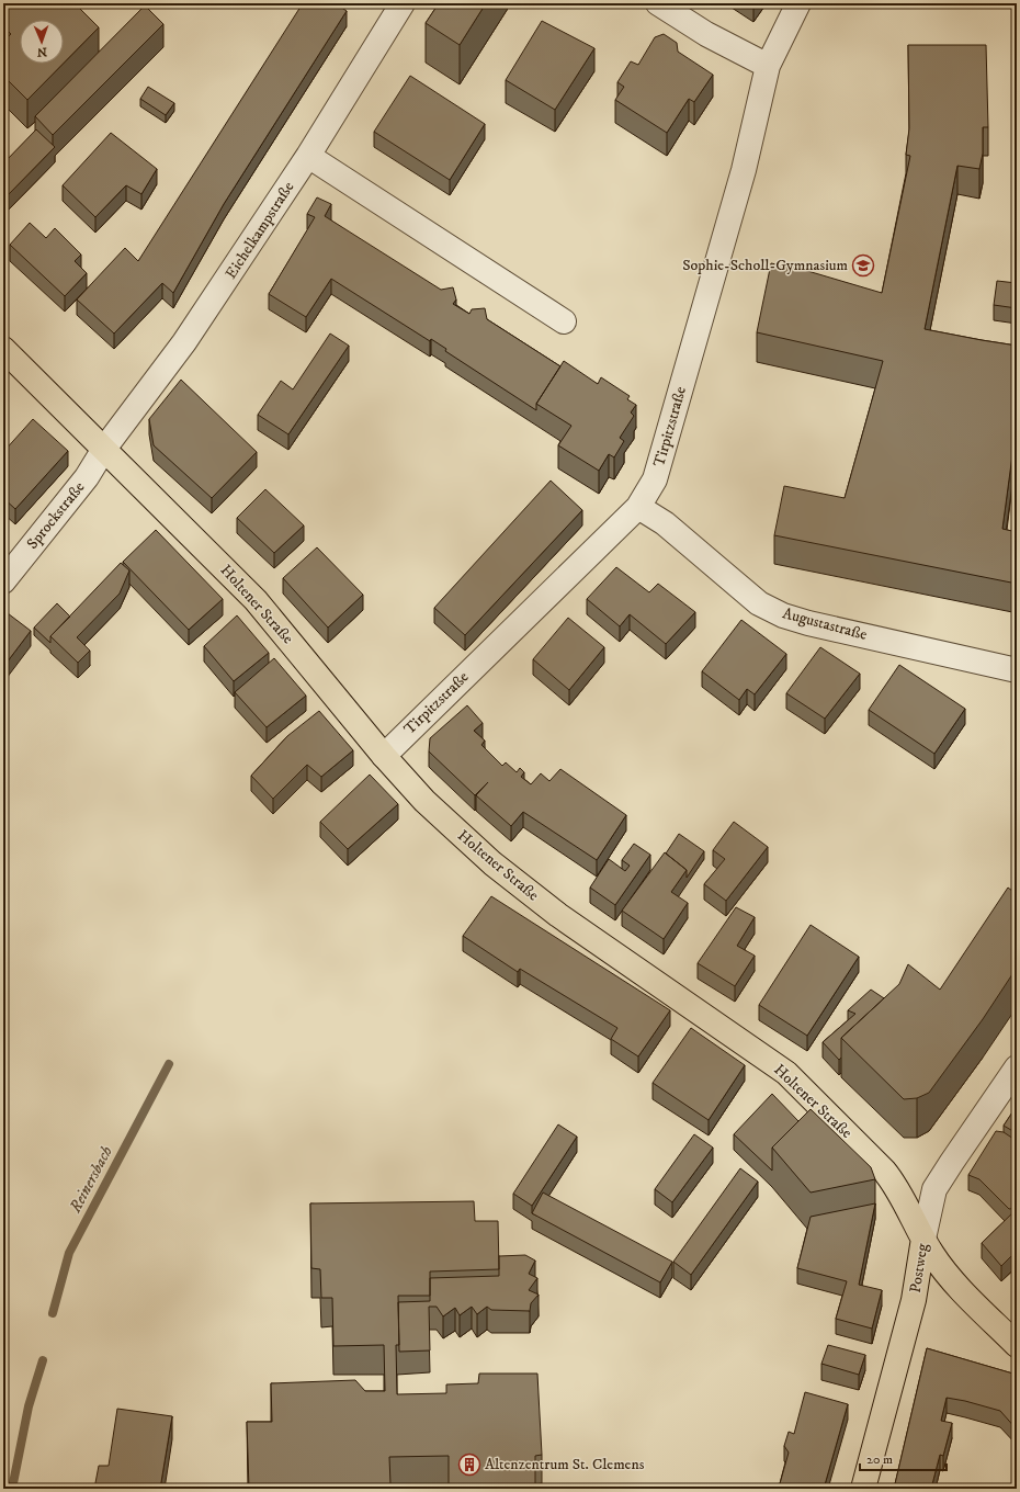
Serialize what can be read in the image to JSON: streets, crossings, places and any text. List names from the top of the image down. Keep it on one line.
{"streets":{"main road":["Holtener Straße","Postweg"],"street":["Eichelkampstraße","Tirpitzstraße","Sprockstraße","Augustastraße"]},"crossings":[["Eichelkampstraße","Sprockstraße"],["Eichelkampstraße","Holtener Straße"],["Tirpitzstraße","Holtener Straße"],["Tirpitzstraße","Augustastraße"],["Sprockstraße","Holtener Straße"],["Holtener Straße","Postweg"]],"water":["Reinersbach"],"places":{"school or university":["Sophie-Scholl-Gymnasium"],"building":["Altenzentrum St. Clemens"]},"scale_bar":"20 m","north":"bottom"}
